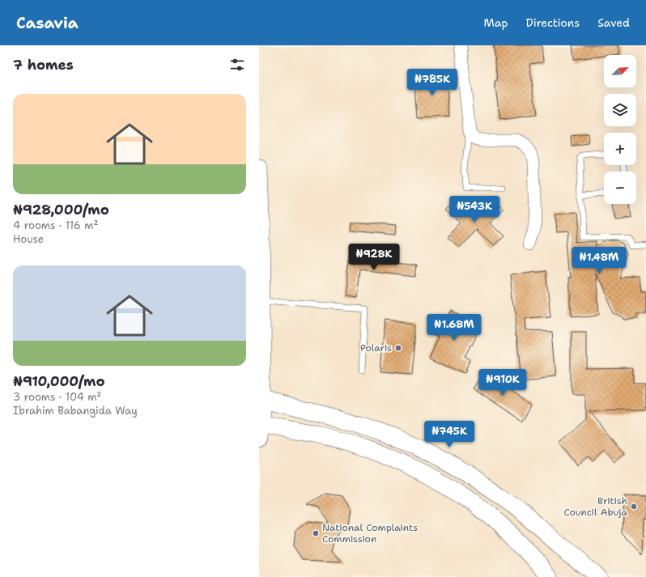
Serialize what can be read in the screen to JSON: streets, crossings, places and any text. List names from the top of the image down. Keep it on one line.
{"places":["Polaris","British Council Abuja","National Complaints Commission"],"north":"top right","page":{"header":"Casavia","nav":["Map","Directions","Saved"],"heading":"7 homes","map_buttons":["+","−"],"price":["₦785K","₦543K","₦928K","₦1.48M","₦1.68M","₦910K","₦745K"],"list":[{"name":"₦928,000/mo","note":"4 rooms · 116 m² · House"},{"name":"₦910,000/mo","note":"3 rooms · 104 m² · Ibrahim Babangida Way"}]}}
